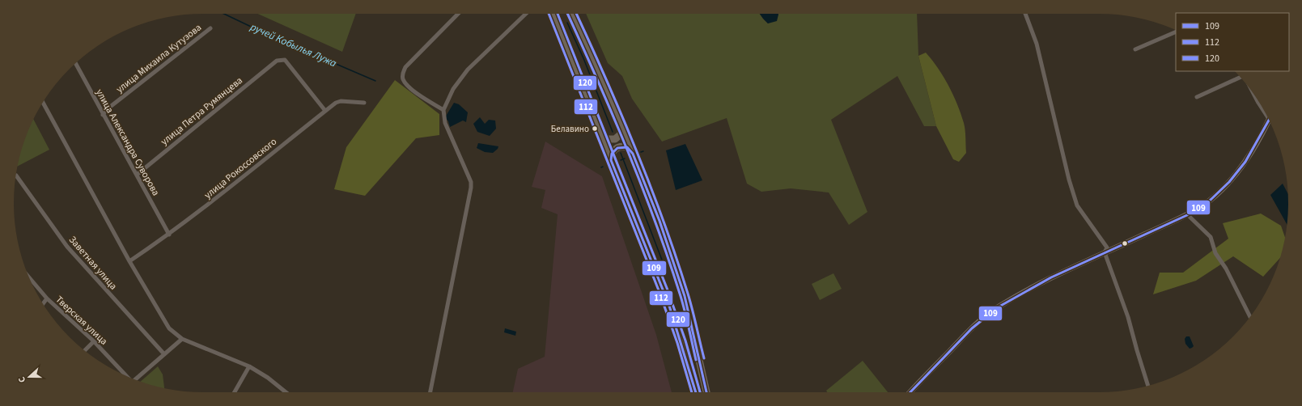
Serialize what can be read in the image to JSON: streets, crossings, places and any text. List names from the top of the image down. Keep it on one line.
{"streets":{"street":["улица Михаила Кутузова","улица Петра Румянцева","улица Александра Суворова","улица Рокоссовского","Заветная улица","Тверская улица"]},"crossings":[["улица Михаила Кутузова","улица Александра Суворова"],["улица Петра Румянцева","улица Александра Суворова"],["улица Петра Румянцева","улица Рокоссовского"],["улица Александра Суворова","улица Рокоссовского"]],"water":["ручей Кобылья Лужа"],"places":["Белавино"],"lines":["transit line 112","transit line 120","transit line 109"],"legend":["109","112","120"],"north":"left"}
